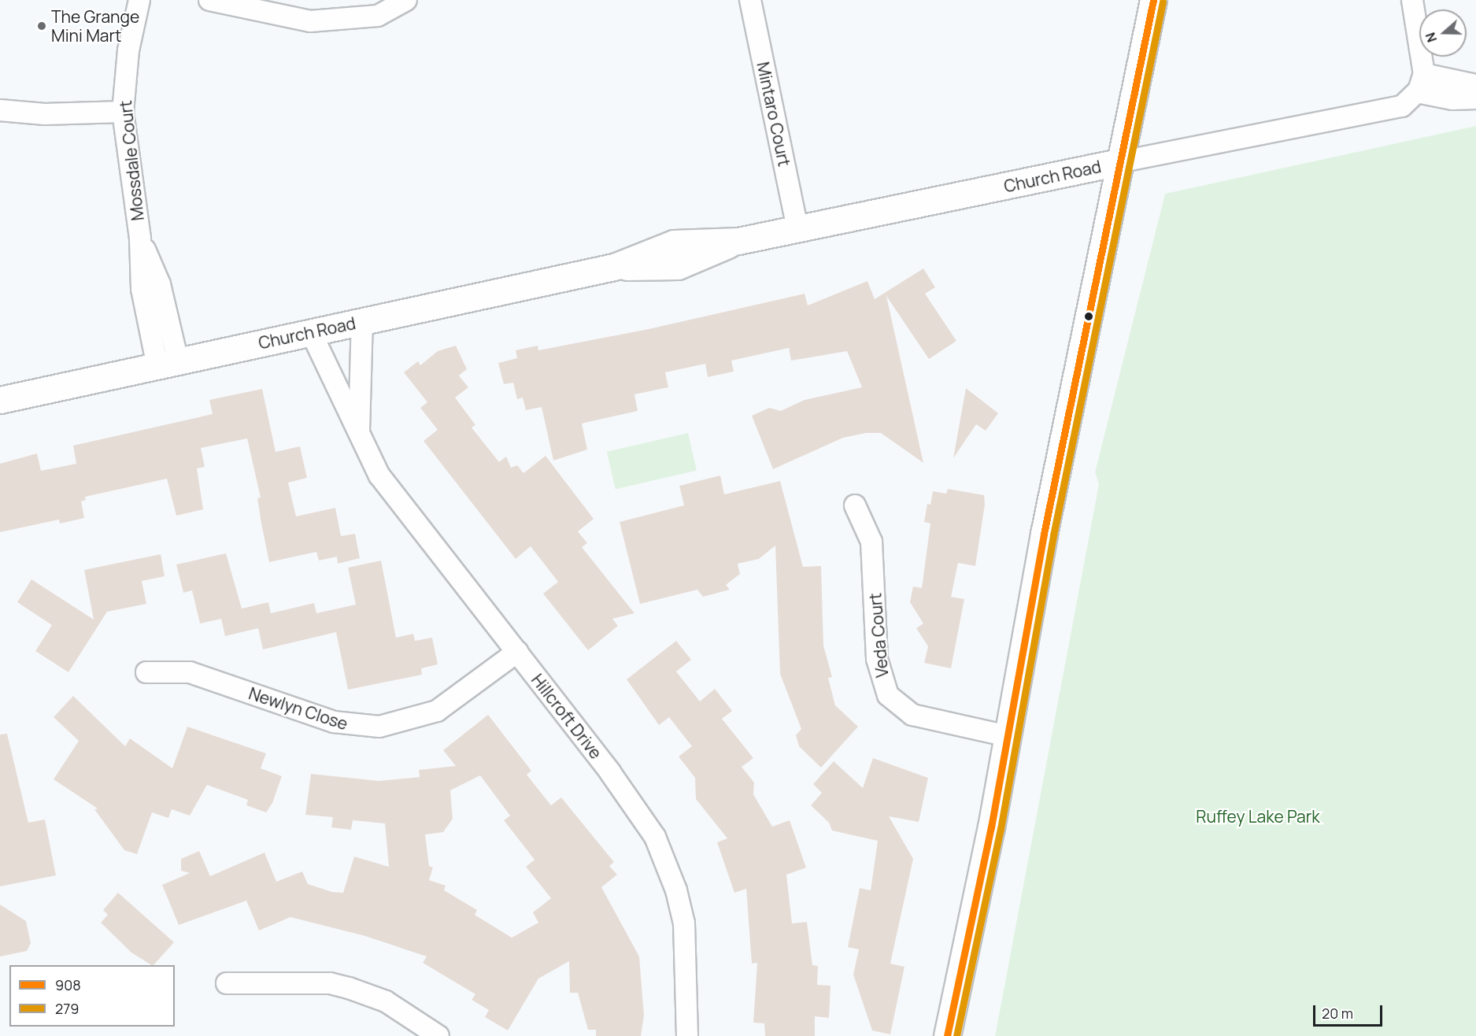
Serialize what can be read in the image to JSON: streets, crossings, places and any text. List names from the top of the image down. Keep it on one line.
{"streets":{"street":["Mintaro Court","Mossdale Court","Church Road","Veda Court","Newlyn Close","Hillcroft Drive"]},"crossings":[["Mintaro Court","Church Road"],["Mossdale Court","Church Road"],["Church Road","Hillcroft Drive"],["Newlyn Close","Hillcroft Drive"]],"parks":["Ruffey Lake Park"],"places":["The Grange Mini Mart"],"lines":["transit line 908","transit line 279"],"legend":["908","279"],"scale_bar":"20 m","north":"left"}
